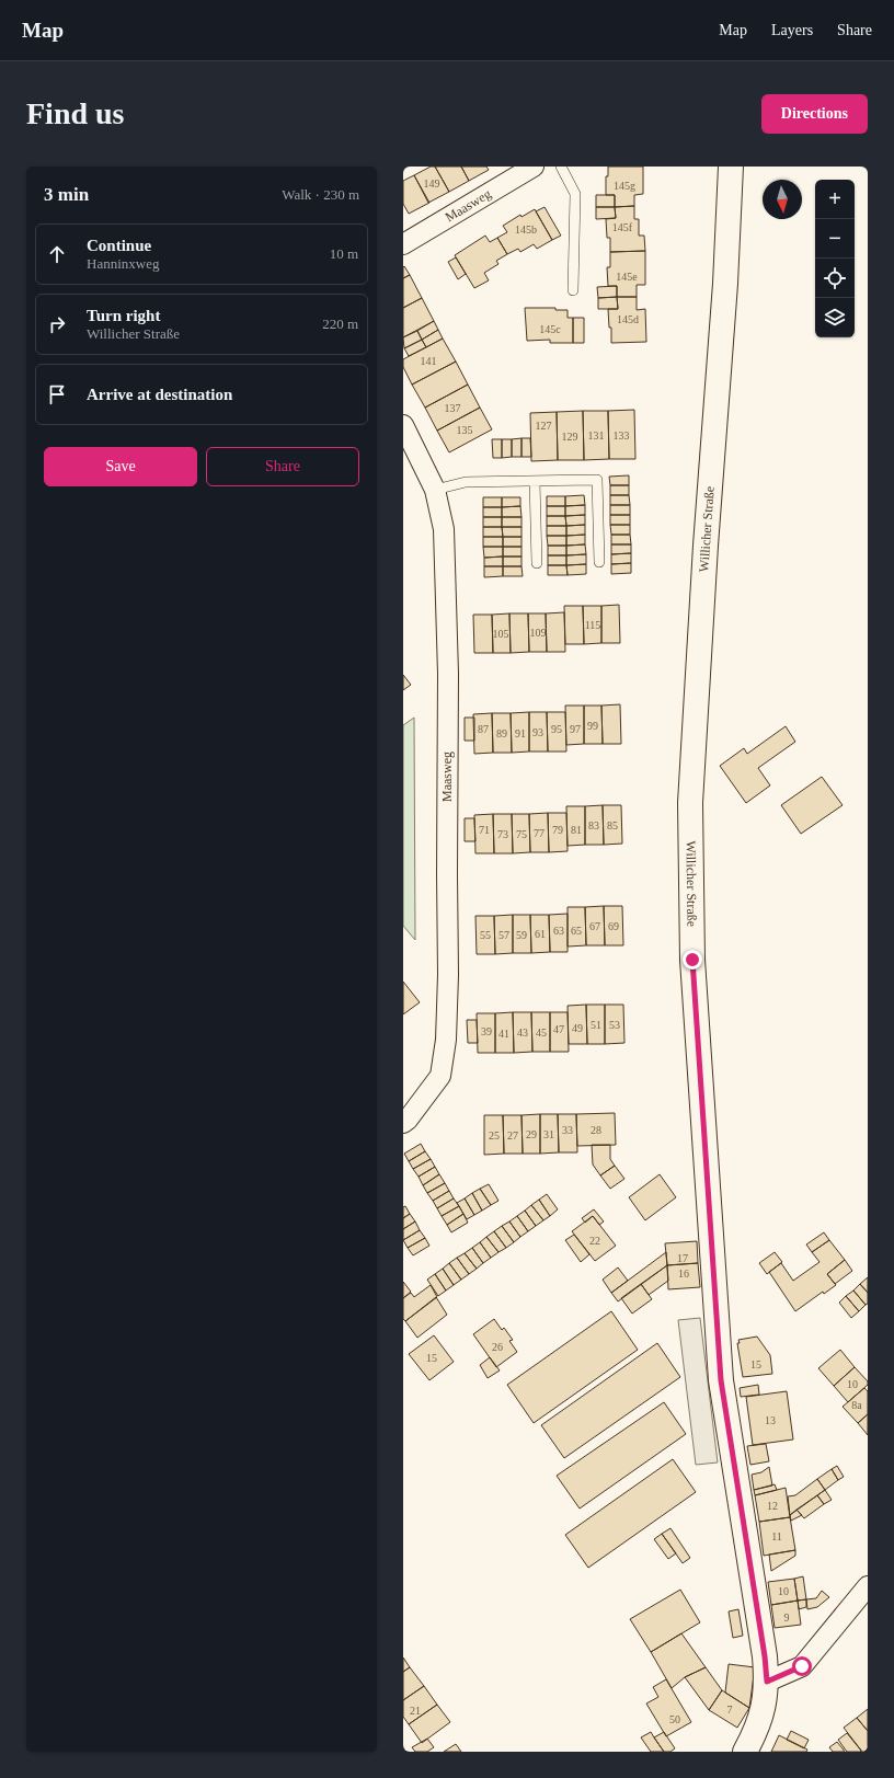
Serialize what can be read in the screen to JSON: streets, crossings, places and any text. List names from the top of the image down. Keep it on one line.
{"streets":{"street":["Maasweg","Willicher Straße"]},"house_numbers":["149","145g","145f","145b","145e","145d","145c","141","137","127","135","131","133","129","115","109","105","99","87","95","97","93","89","91","83","85","71","79","81","77","73","75","67","69","63","65","61","55","57","59","51","53","49","47","39","43","45","41","33","28","29","31","25","27","22","17","16","26","15","15","10","8a","13","12","11","10","9","7","21","50"],"north":"bottom","page":{"header":"Map","nav":["Map","Layers","Share"],"buttons":["Directions",["Save","Share"]],"title":"Find us","heading":["3 min","Walk · 230 m"],"map_buttons":["+","−"],"list":[["Continue","Hanninxweg","10 m"],["Turn right","Willicher Straße","220 m"],"Arrive at destination"]}}
